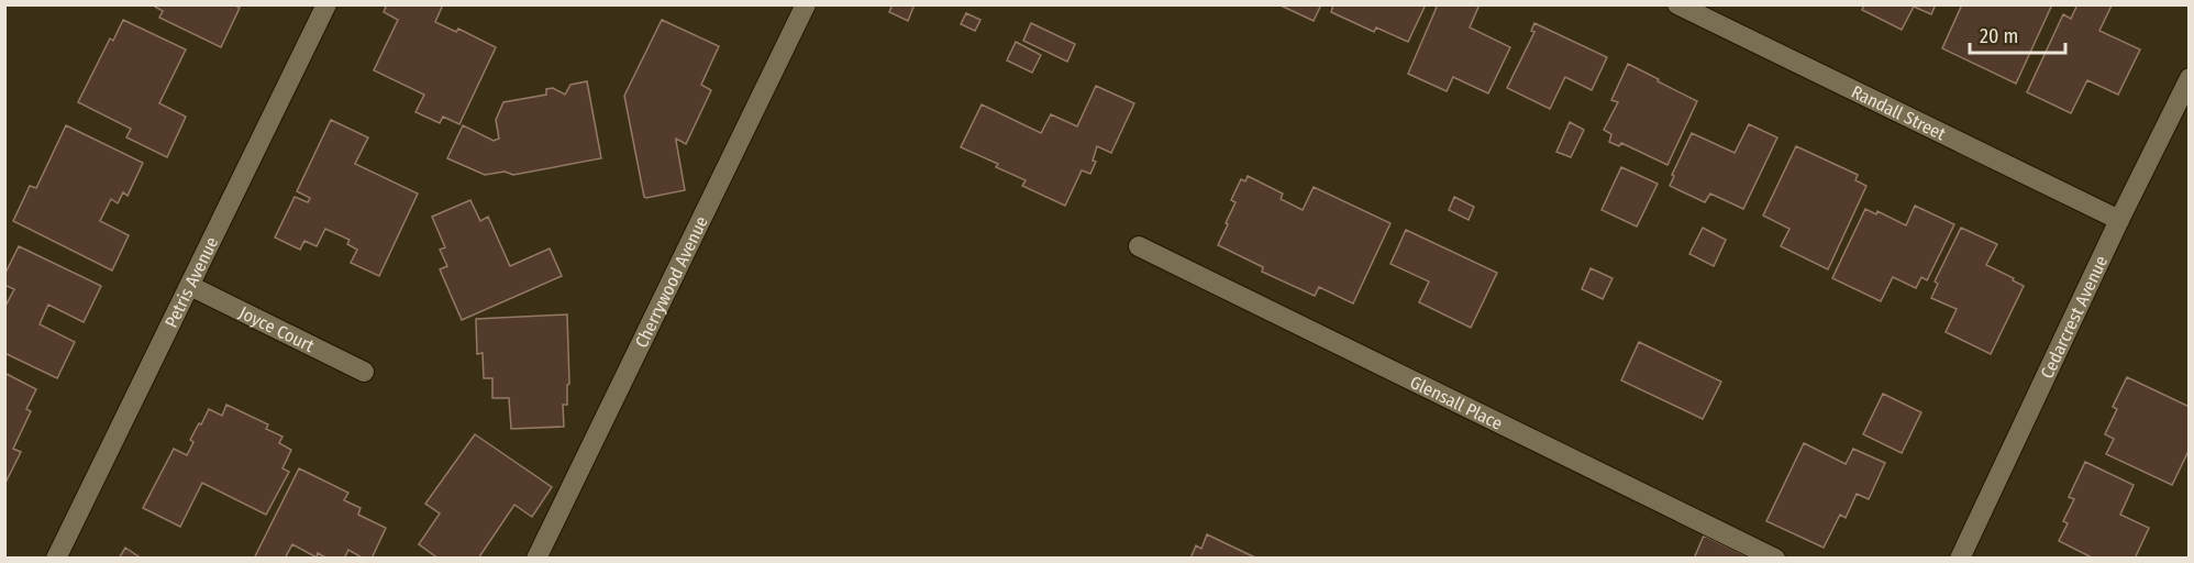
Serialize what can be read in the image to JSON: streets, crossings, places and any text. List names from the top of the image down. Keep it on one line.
{"streets":{"street":["Randall Street","Petris Avenue","Cherrywood Avenue","Cedarcrest Avenue","Joyce Court","Glensall Place"]},"crossings":[["Randall Street","Cedarcrest Avenue"],["Petris Avenue","Joyce Court"]],"scale_bar":"20 m"}
